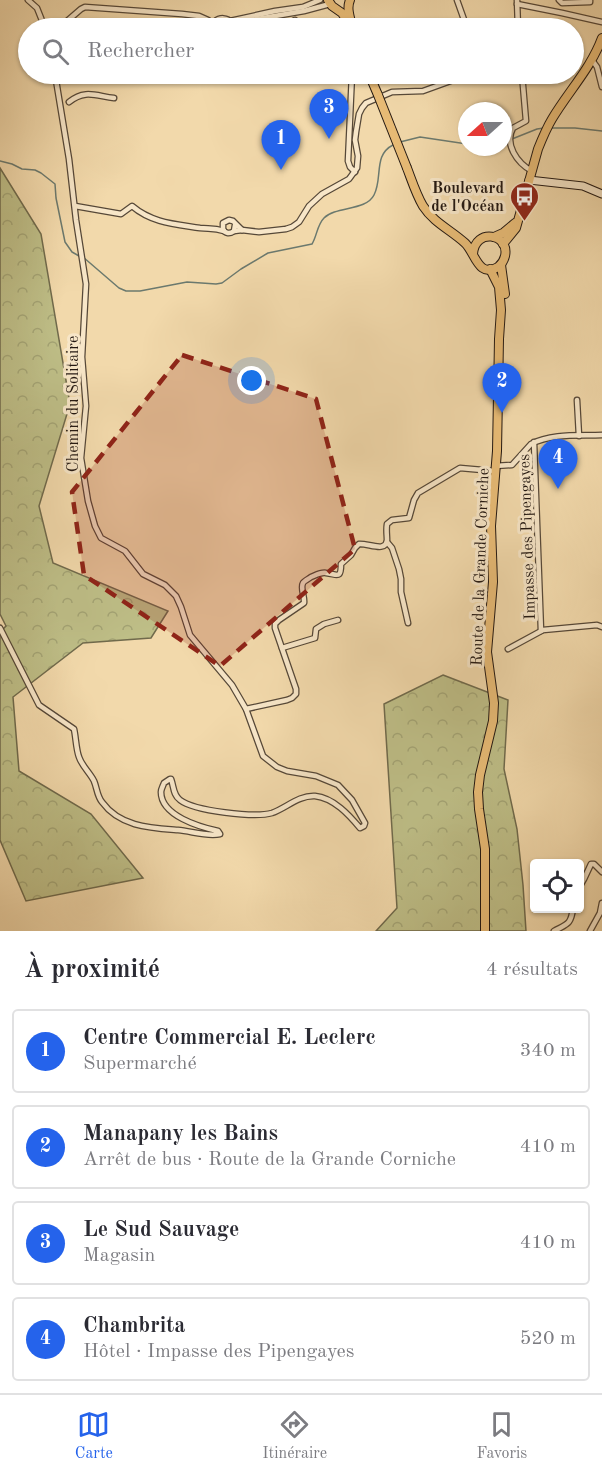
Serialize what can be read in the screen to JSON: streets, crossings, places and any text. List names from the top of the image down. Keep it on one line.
{"streets":{"main road":["Route de la Grande Corniche"],"street":["Chemin du Solitaire","Impasse des Pipengayes"]},"places":{"bus stop":["Boulevard de l'Océan"]},"north":"left","page":{"search":"Rechercher","pins":["3","1","2","4"],"heading":["À proximité","4 résultats"],"list":[{"mark":"1","name":"Centre Commercial E. Leclerc","note":"Supermarché","value":"340 m"},{"mark":"2","name":"Manapany les Bains","note":"Arrêt de bus · Route de la Grande Corniche","value":"410 m"},{"mark":"3","name":"Le Sud Sauvage","note":"Magasin","value":"410 m"},{"mark":"4","name":"Chambrita","note":"Hôtel · Impasse des Pipengayes","value":"520 m"}],"nav":["Carte","Itinéraire","Favoris"]}}
